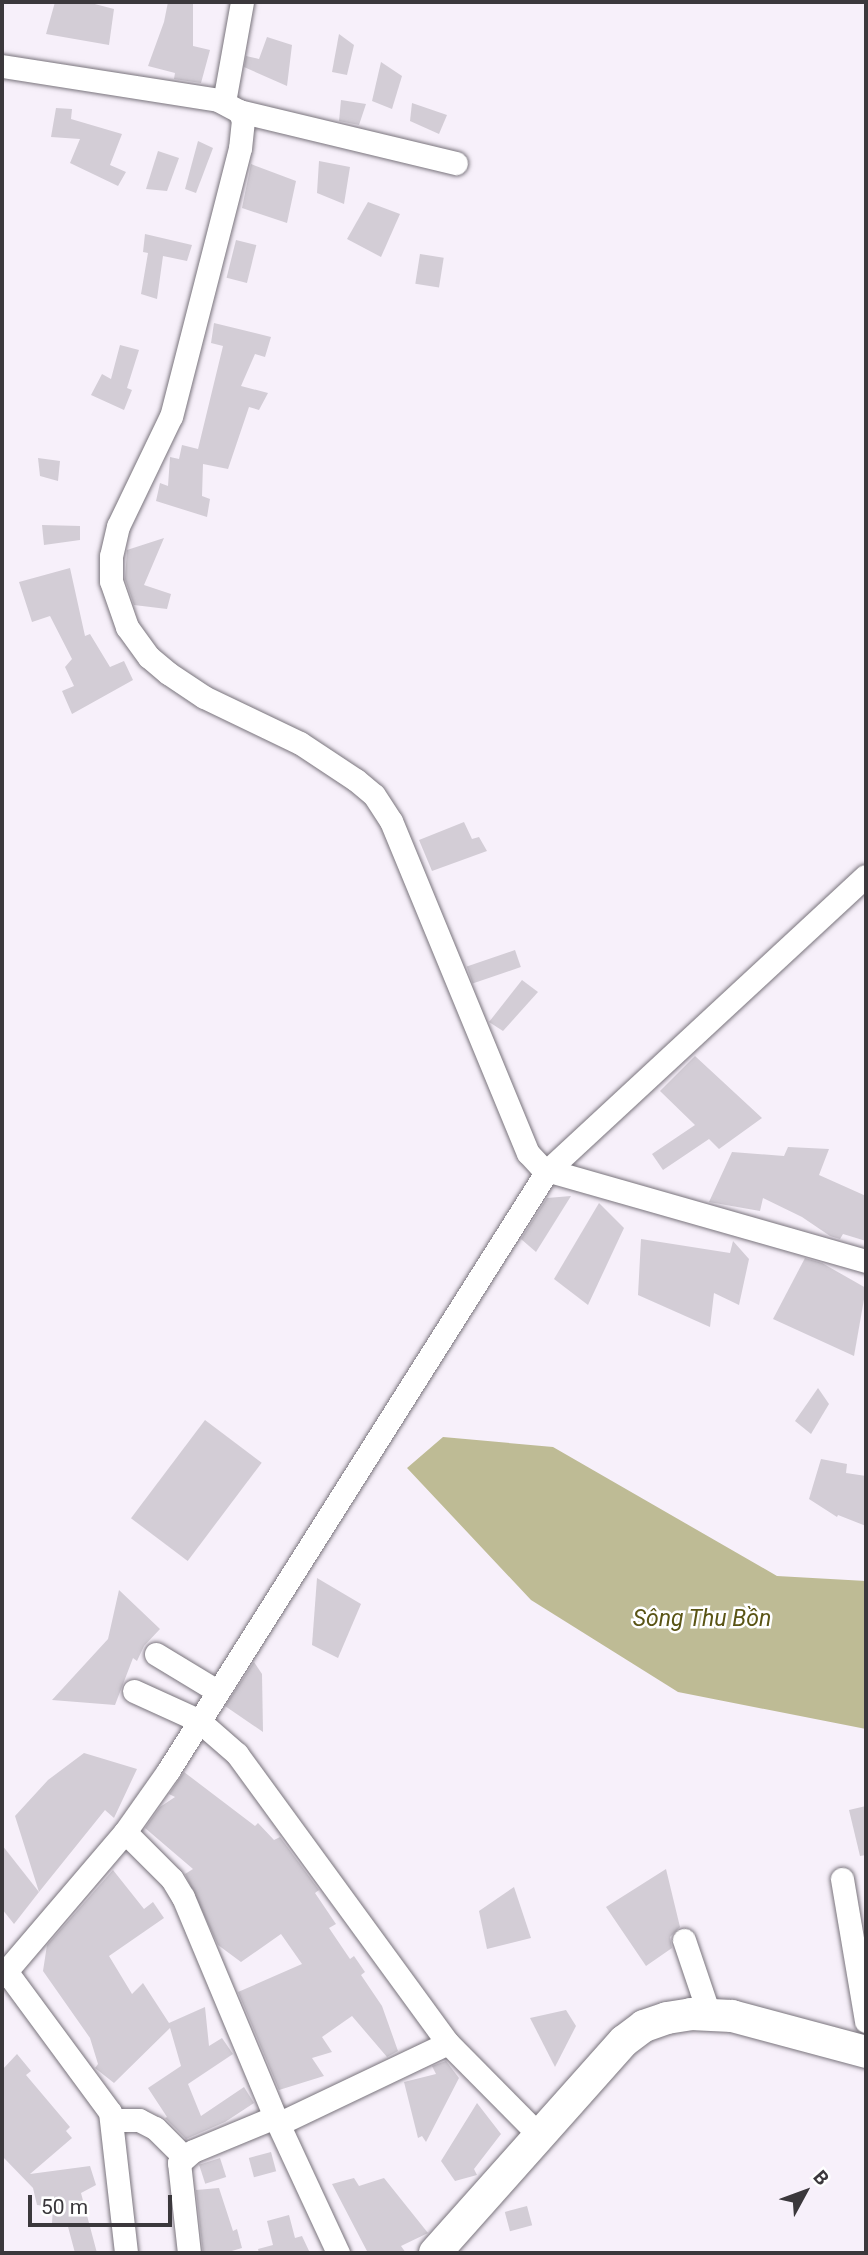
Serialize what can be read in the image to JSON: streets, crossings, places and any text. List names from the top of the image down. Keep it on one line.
{"water":["Sông Thu Bồn"],"scale_bar":"50 m","north":"top right"}
